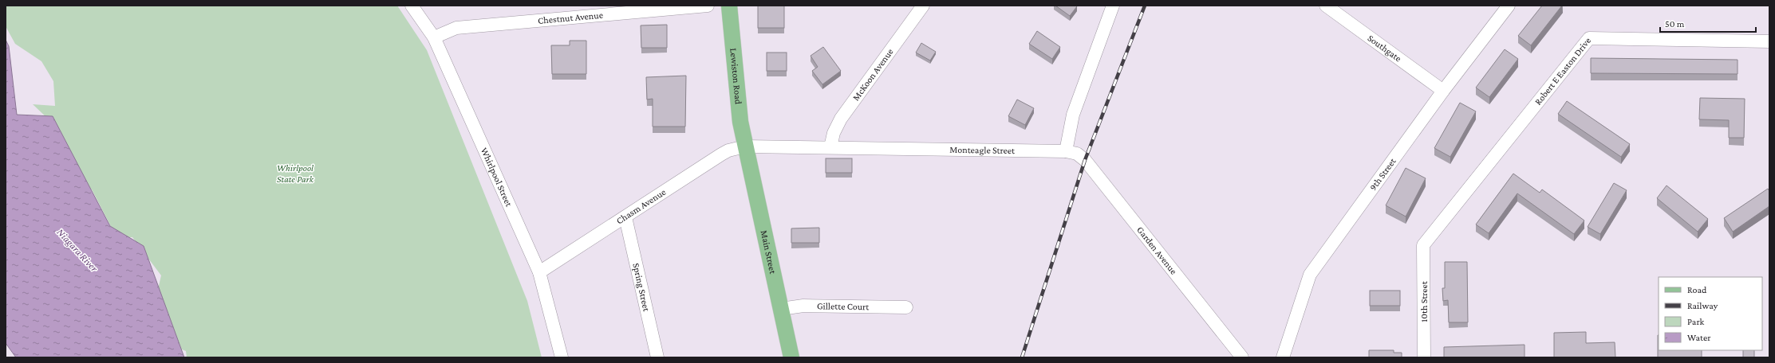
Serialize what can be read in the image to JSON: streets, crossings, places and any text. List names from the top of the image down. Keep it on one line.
{"streets":{"main road":["Lewiston Road","Main Street"],"street":["Chestnut Avenue","Southgate","Robert E Easton Drive","McKoon Avenue","Monteagle Street","9th Street","Whirlpool Street","Chasm Avenue","Garden Avenue","Spring Street","10th Street","Gillette Court"]},"crossings":[["Chestnut Avenue","Whirlpool Street"],["Southgate","9th Street"],["Robert E Easton Drive","10th Street"],["McKoon Avenue","Monteagle Street"],["Lewiston Road","Monteagle Street"],["Lewiston Road","Chasm Avenue"],["Lewiston Road","Main Street"],["Monteagle Street","Chasm Avenue"],["Monteagle Street","Garden Avenue"],["Monteagle Street","Main Street"],["Whirlpool Street","Chasm Avenue"],["Chasm Avenue","Main Street"],["Chasm Avenue","Spring Street"],["Main Street","Gillette Court"]],"water":["Niagara River"],"parks":["Whirlpool State Park"],"legend":["Road","Railway","Park","Water"],"scale_bar":"50 m"}
